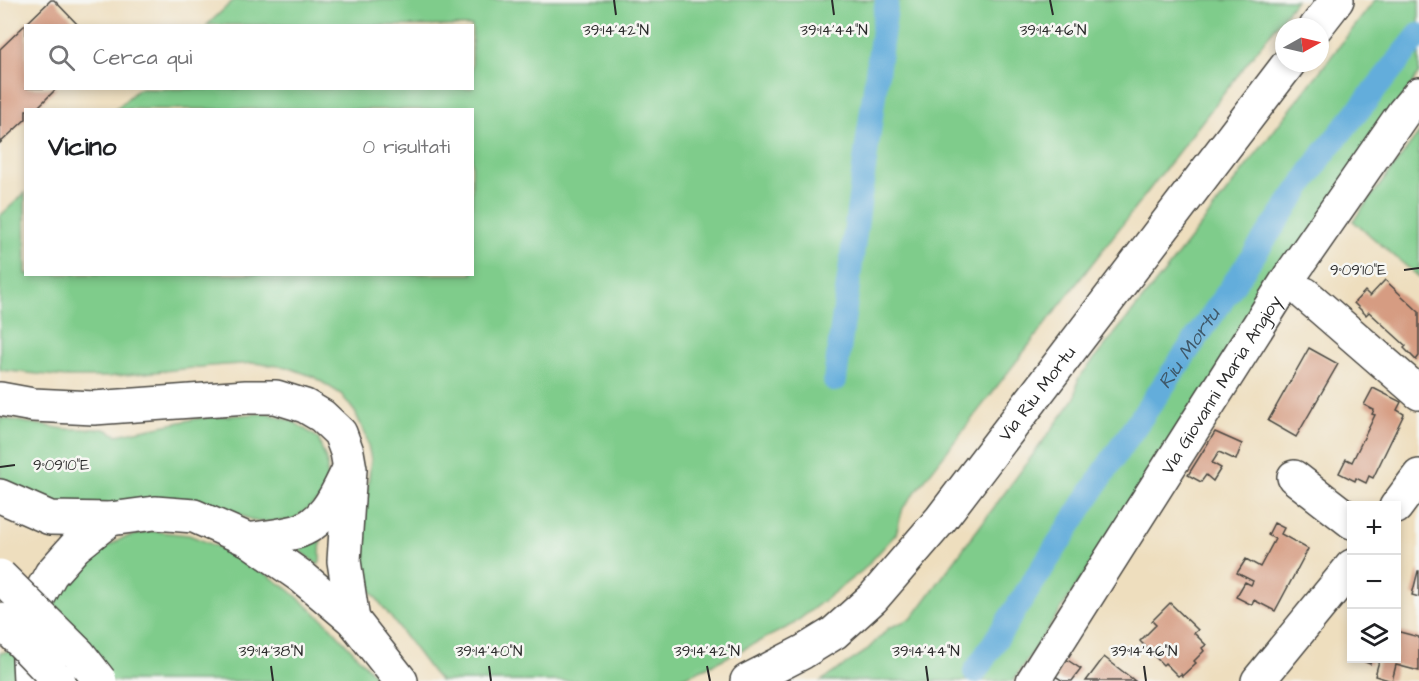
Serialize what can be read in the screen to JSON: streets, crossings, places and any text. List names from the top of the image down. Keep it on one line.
{"streets":{"street":["Via Giovanni Maria Angioy","Via Riu Mortu"]},"water":["Riu Mortu"],"north":"right","page":{"search":"Cerca qui","heading":["Vicino","0 risultati"],"map_buttons":["+","−"]},"coordinates":["39°14'42\"N","39°14'44\"N","39°14'46\"N","9°09'10\"E","39°14'38\"N","39°14'40\"N"]}
